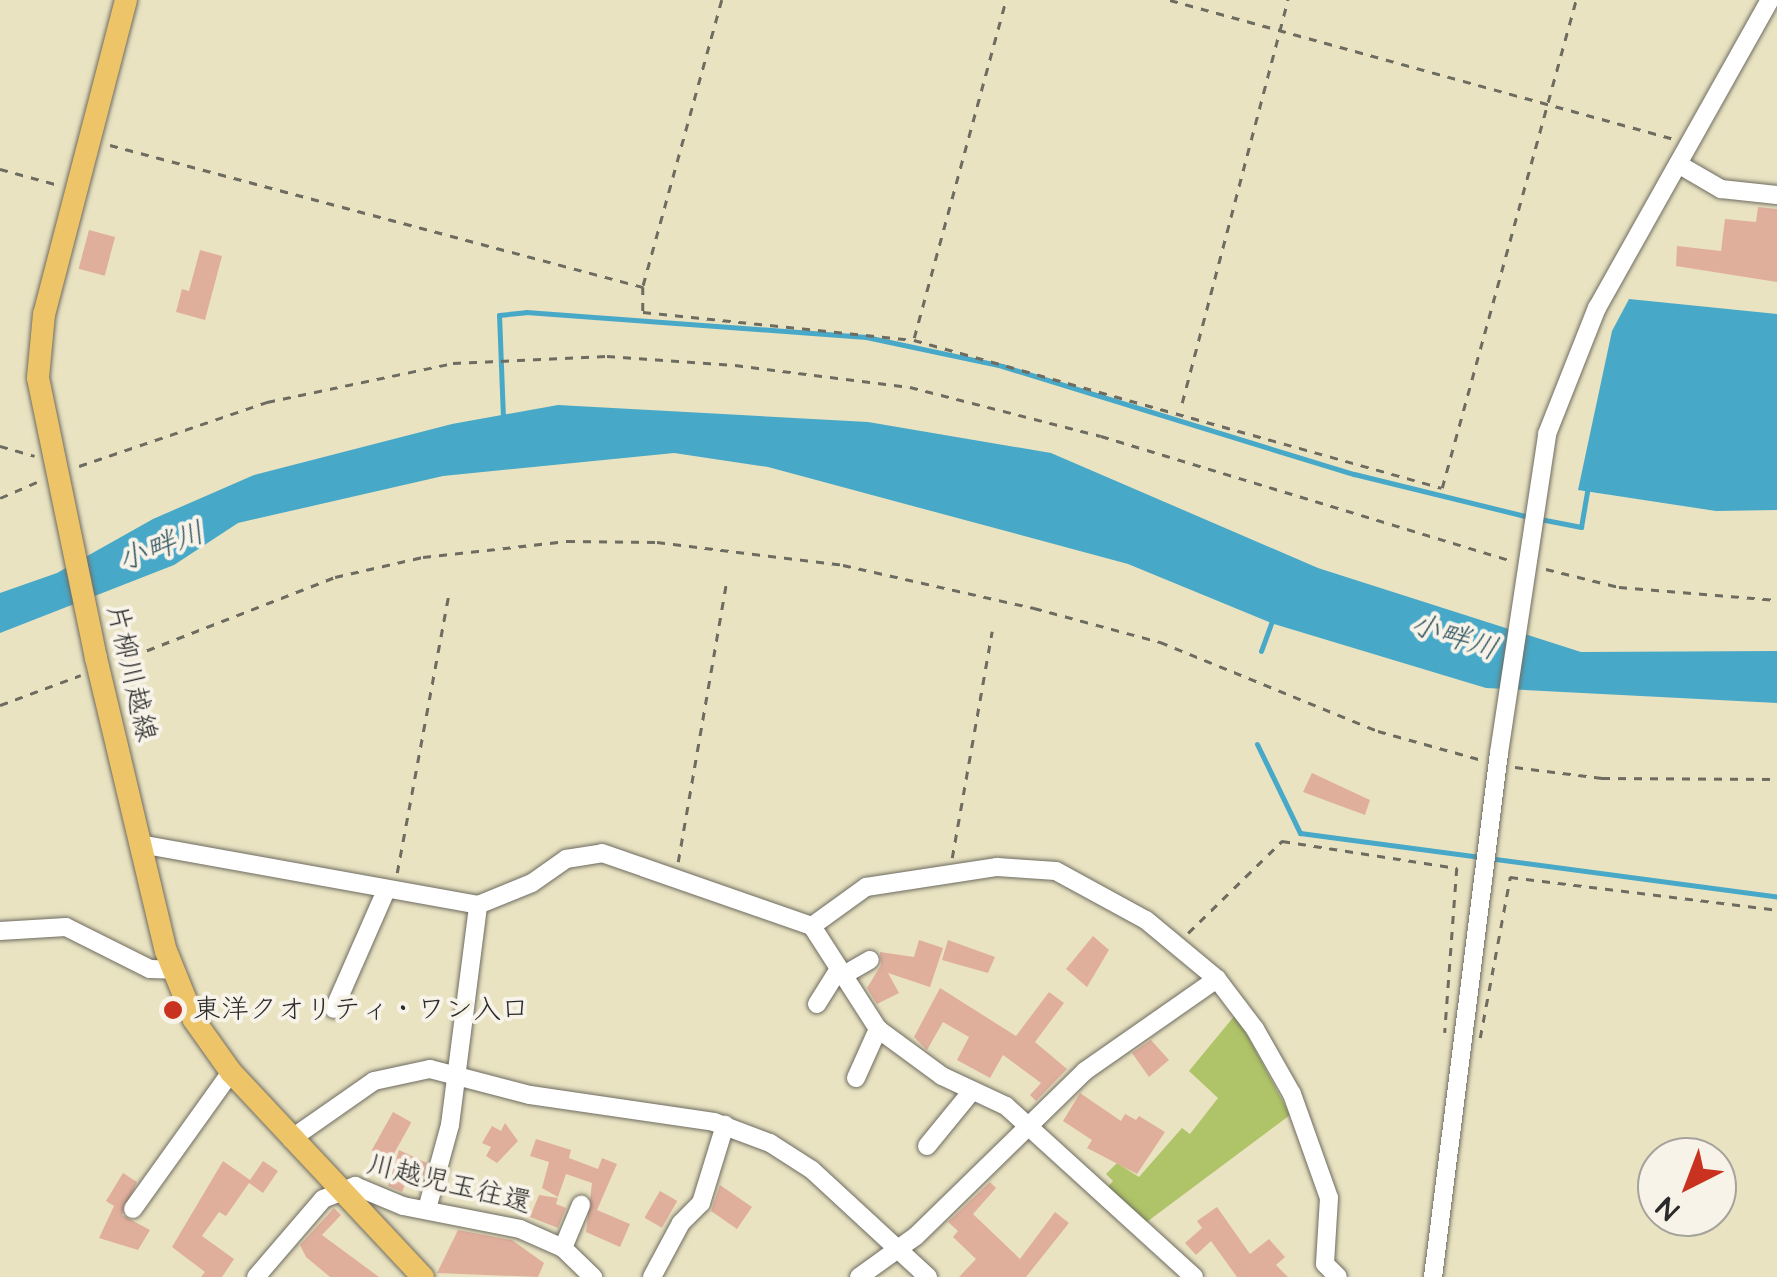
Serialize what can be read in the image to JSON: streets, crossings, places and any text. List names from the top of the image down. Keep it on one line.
{"streets":{"main road":["片柳川越線"],"street":["川越児玉往還"]},"crossings":[["片柳川越線","川越児玉往還"]],"water":["小畔川"],"places":["東洋クオリティ・ワン入口"],"north":"bottom left"}
